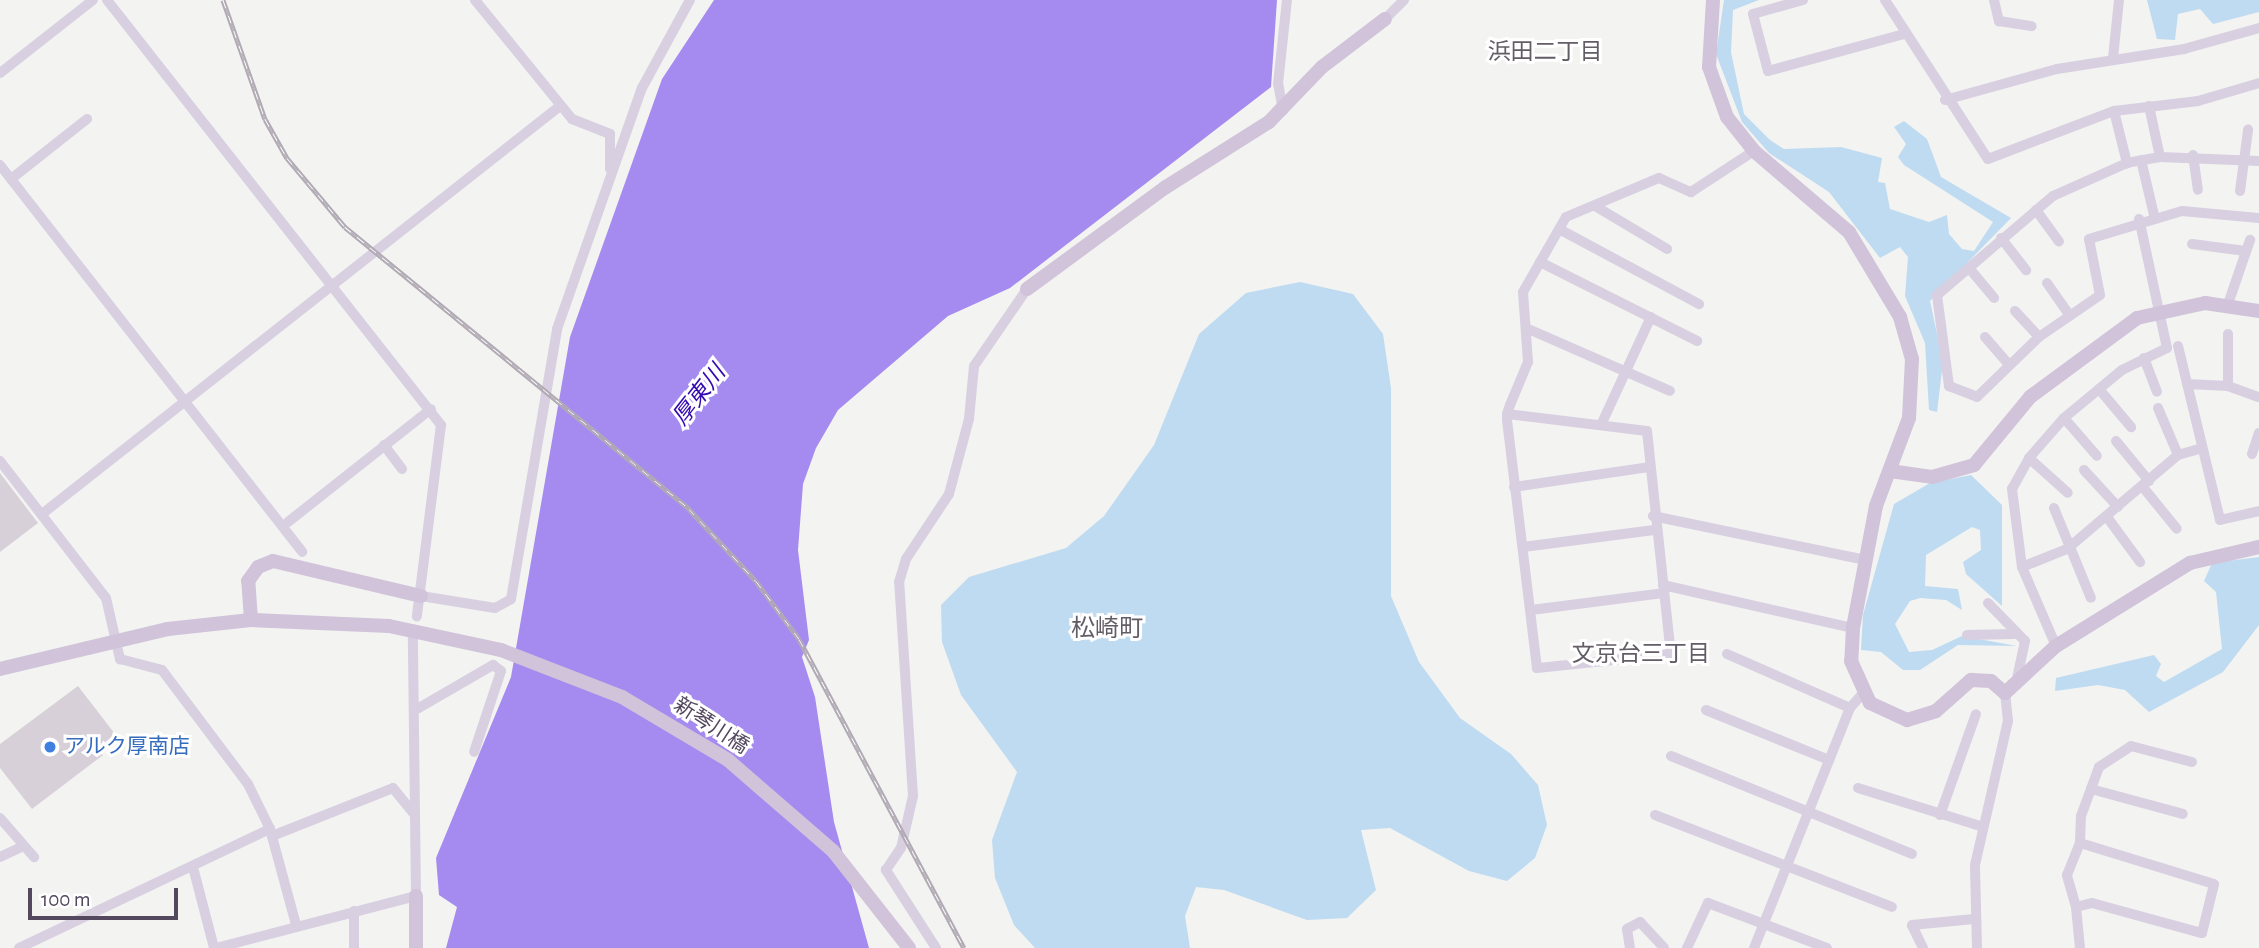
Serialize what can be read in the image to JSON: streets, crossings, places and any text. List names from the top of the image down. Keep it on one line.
{"streets":{"street":["新琴川橋"]},"districts":["浜田二丁目","松崎町","文京台三丁目"],"water":["厚東川"],"places":["アルク厚南店"],"scale_bar":"100 m"}
